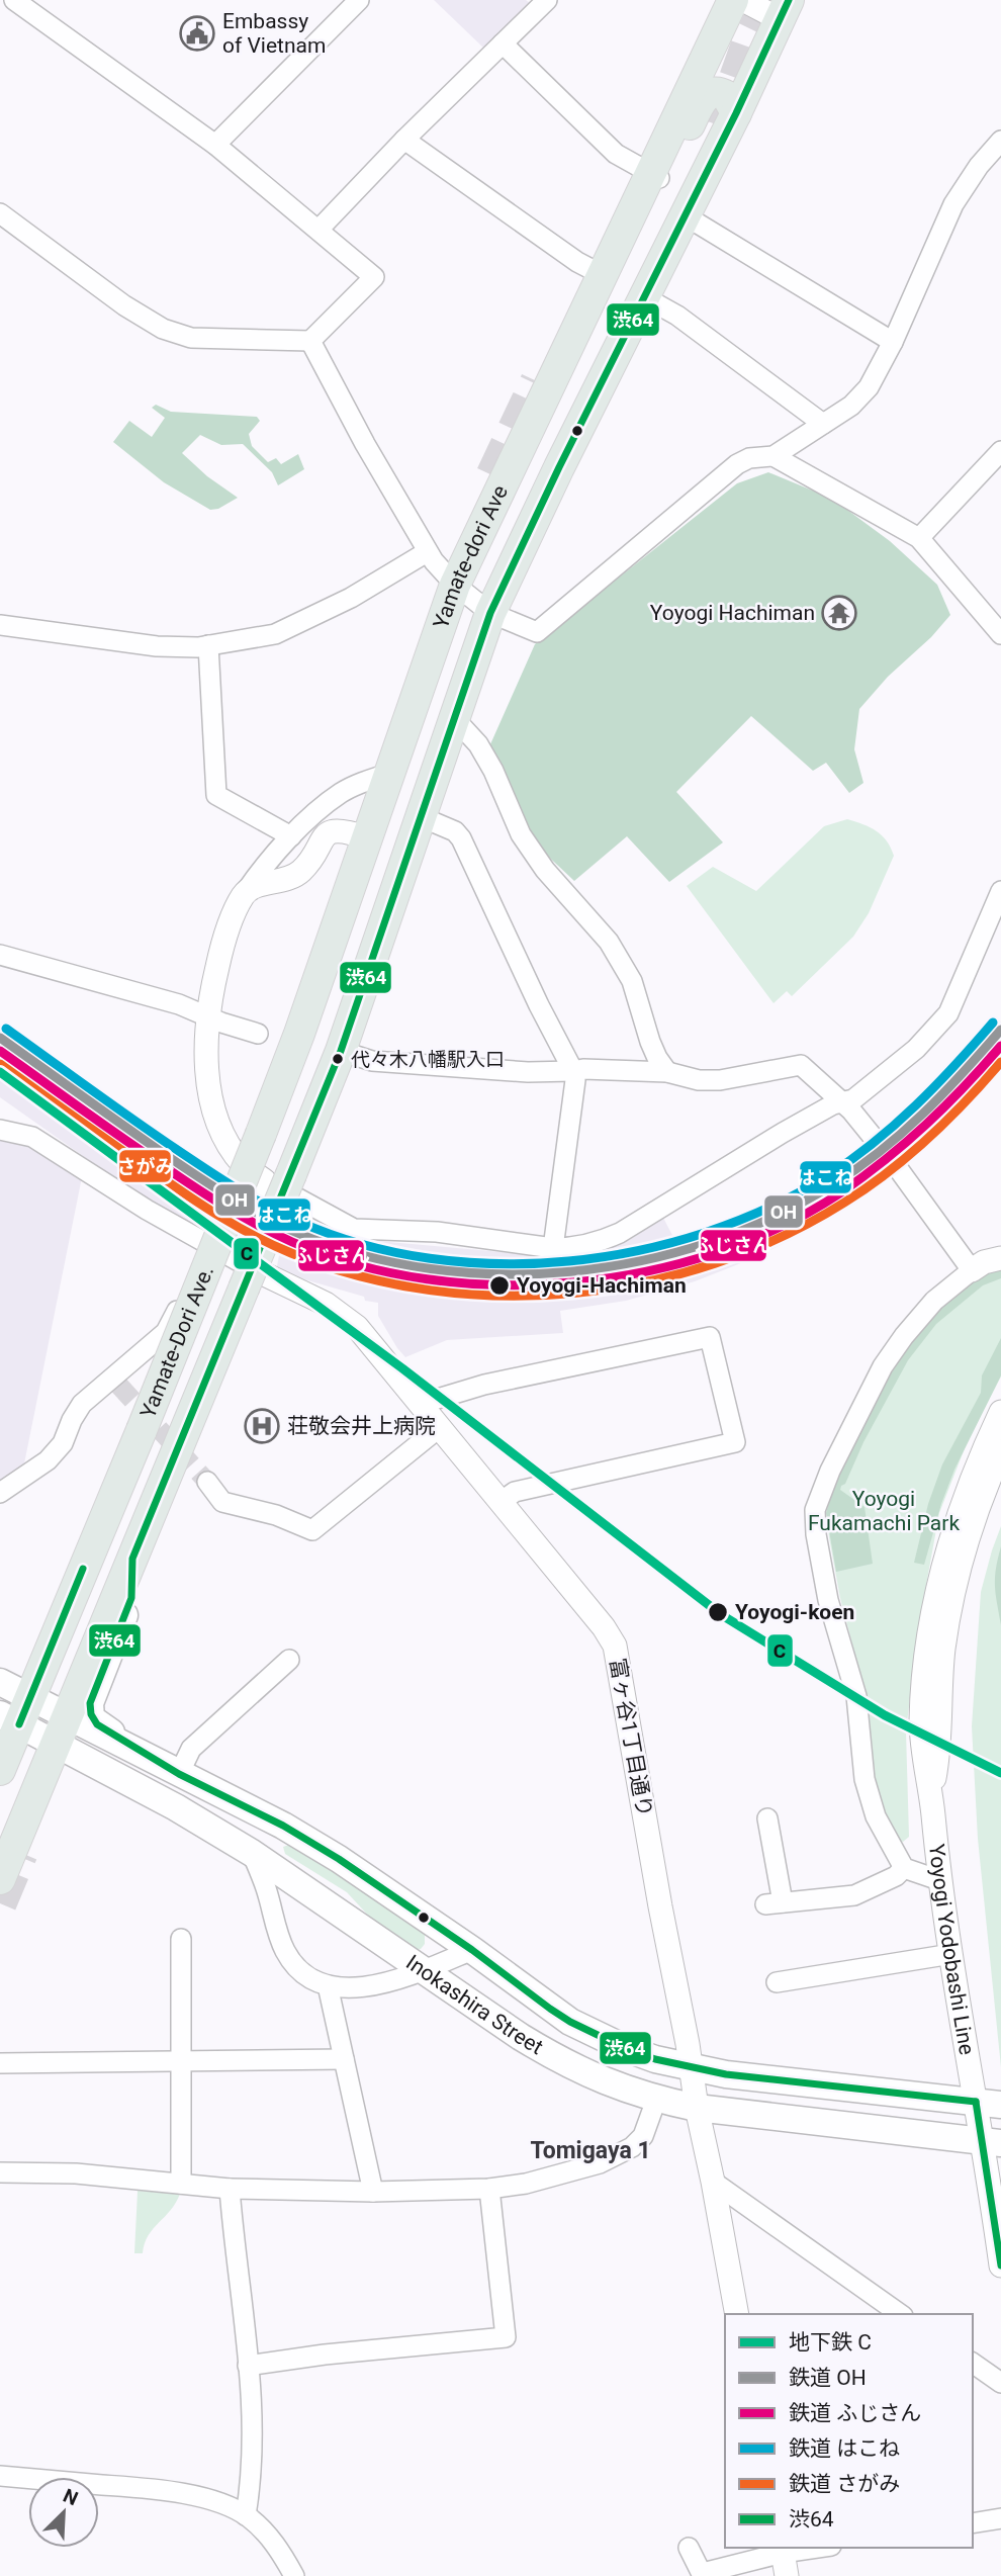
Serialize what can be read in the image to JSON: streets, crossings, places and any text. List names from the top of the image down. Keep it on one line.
{"streets":{"main road":["Yamate-dori Ave","Yamate-Dori Ave.","Inokashira Street"],"street":["富ヶ谷1丁目通り","Yoyogi Yodobashi Line"]},"crossings":[["Yamate-dori Ave","Yamate-Dori Ave."],["Yamate-Dori Ave.","富ヶ谷1丁目通り"],["Yamate-Dori Ave.","Inokashira Street"],["富ヶ谷1丁目通り","Inokashira Street"],["Yoyogi Yodobashi Line","Inokashira Street"]],"districts":["Tomigaya 1"],"parks":["Yoyogi Fukamachi Park"],"places":{"public building":["Embassy of Vietnam"],"temple":["Yoyogi Hachiman"],"other":["代々木八幡駅入口","Yoyogi-Hachiman","Yoyogi-koen"],"hospital":["荘敬会井上病院"]},"lines":["transit line 渋64","rail line はこね","rail line OH","rail line ふじさん","rail line さがみ","metro line C"],"legend":["地下鉄 C","鉄道 OH","鉄道 ふじさん","鉄道 はこね","鉄道 さがみ","渋64"],"north":"top right"}
